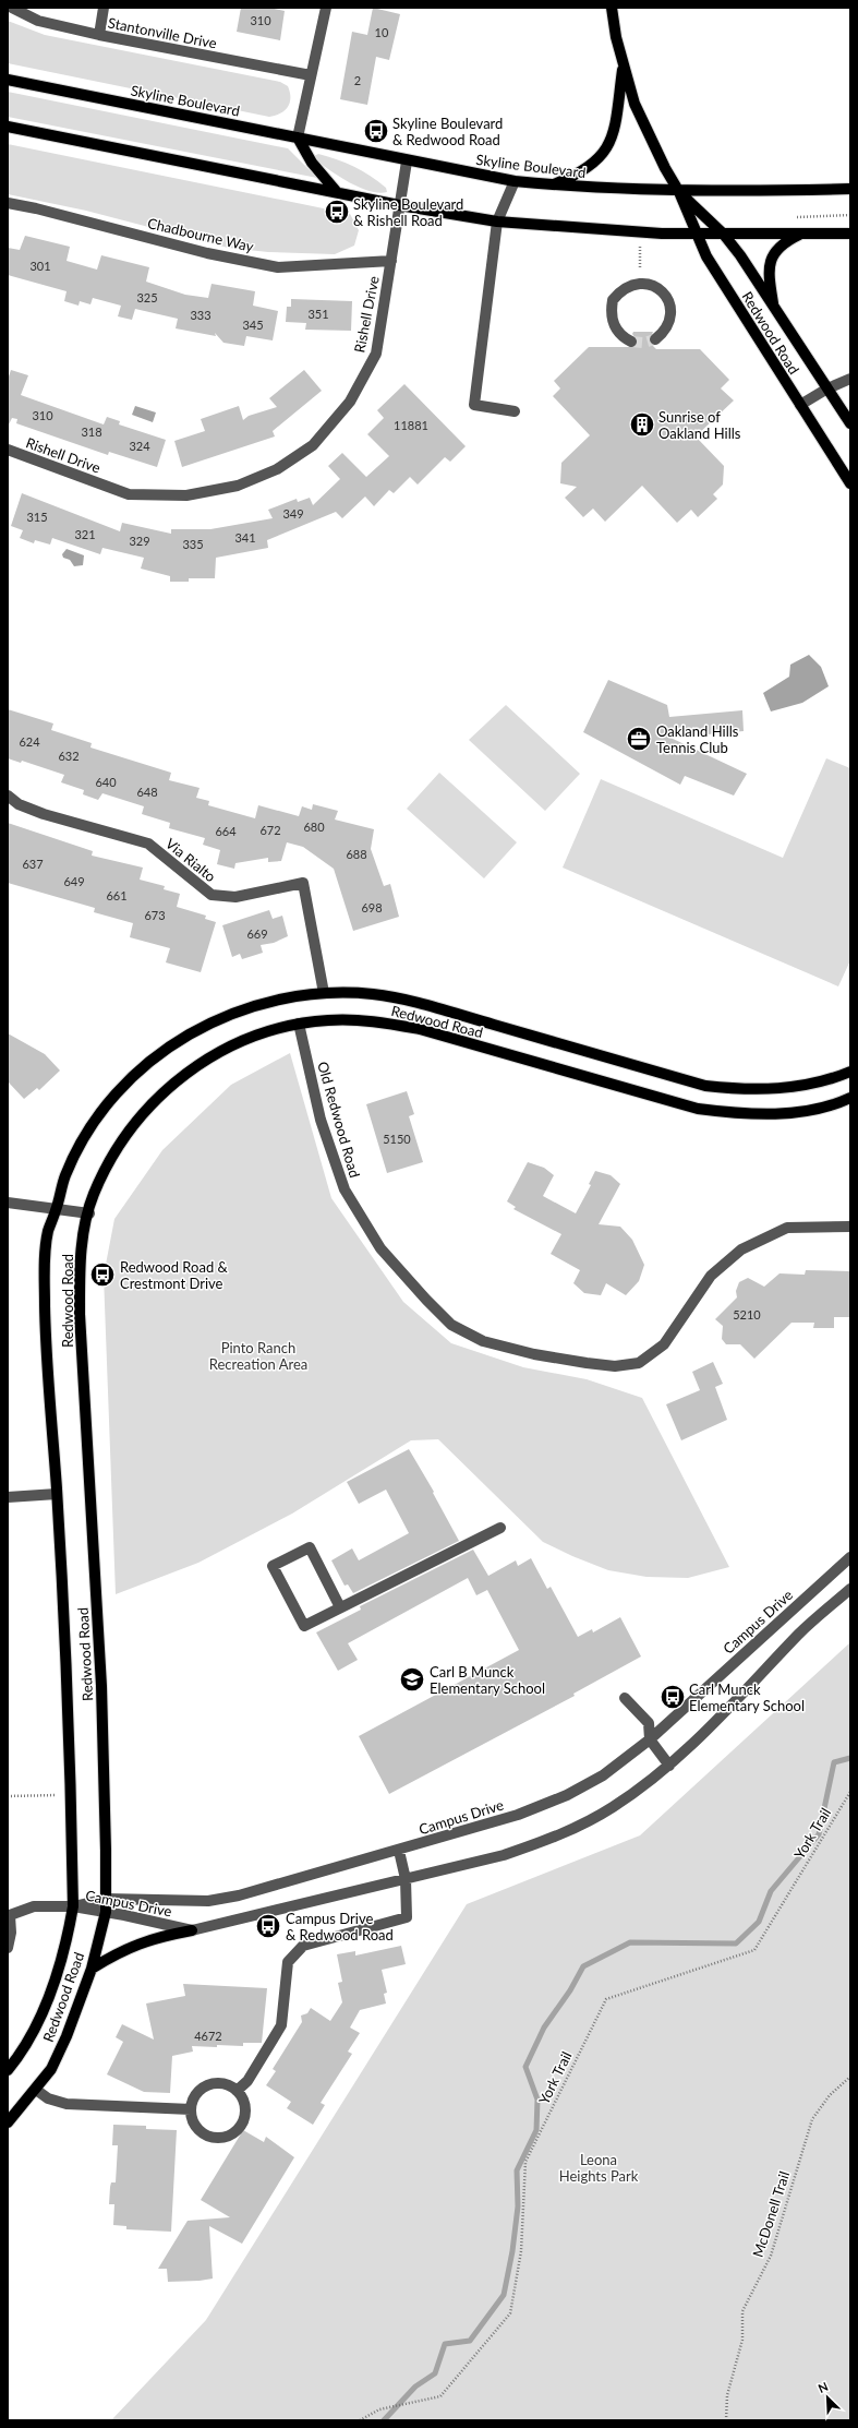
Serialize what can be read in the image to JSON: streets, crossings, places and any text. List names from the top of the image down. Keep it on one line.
{"streets":{"main road":["Skyline Boulevard","Redwood Road"],"street":["Stantonville Drive","Chadbourne Way","Rishell Drive","Via Rialto","Old Redwood Road","Campus Drive"],"path":["York Trail","McDonell Trail"]},"crossings":[["Skyline Boulevard","Rishell Drive"],["Skyline Boulevard","Redwood Road"],["Chadbourne Way","Rishell Drive"],["Redwood Road","Via Rialto"],["Redwood Road","Old Redwood Road"],["Redwood Road","Campus Drive"]],"parks":["Pinto Ranch Recreation Area","Leona Heights Park"],"places":{"bus stop":["Skyline Boulevard & Redwood Road","Skyline Boulevard & Rishell Road","Redwood Road & Crestmont Drive","Carl Munck Elementary School","Campus Drive & Redwood Road"],"building":["Sunrise of Oakland Hills"],"office":["Oakland Hills Tennis Club"],"school or university":["Carl B Munck Elementary School"]},"house_numbers":["310","10","2","301","325","351","333","345","310","11881","318","324","349","315","321","341","329","335","624","632","640","648","680","672","664","688","637","649","661","698","673","669","5150","5210","4672"],"north":"top left"}
